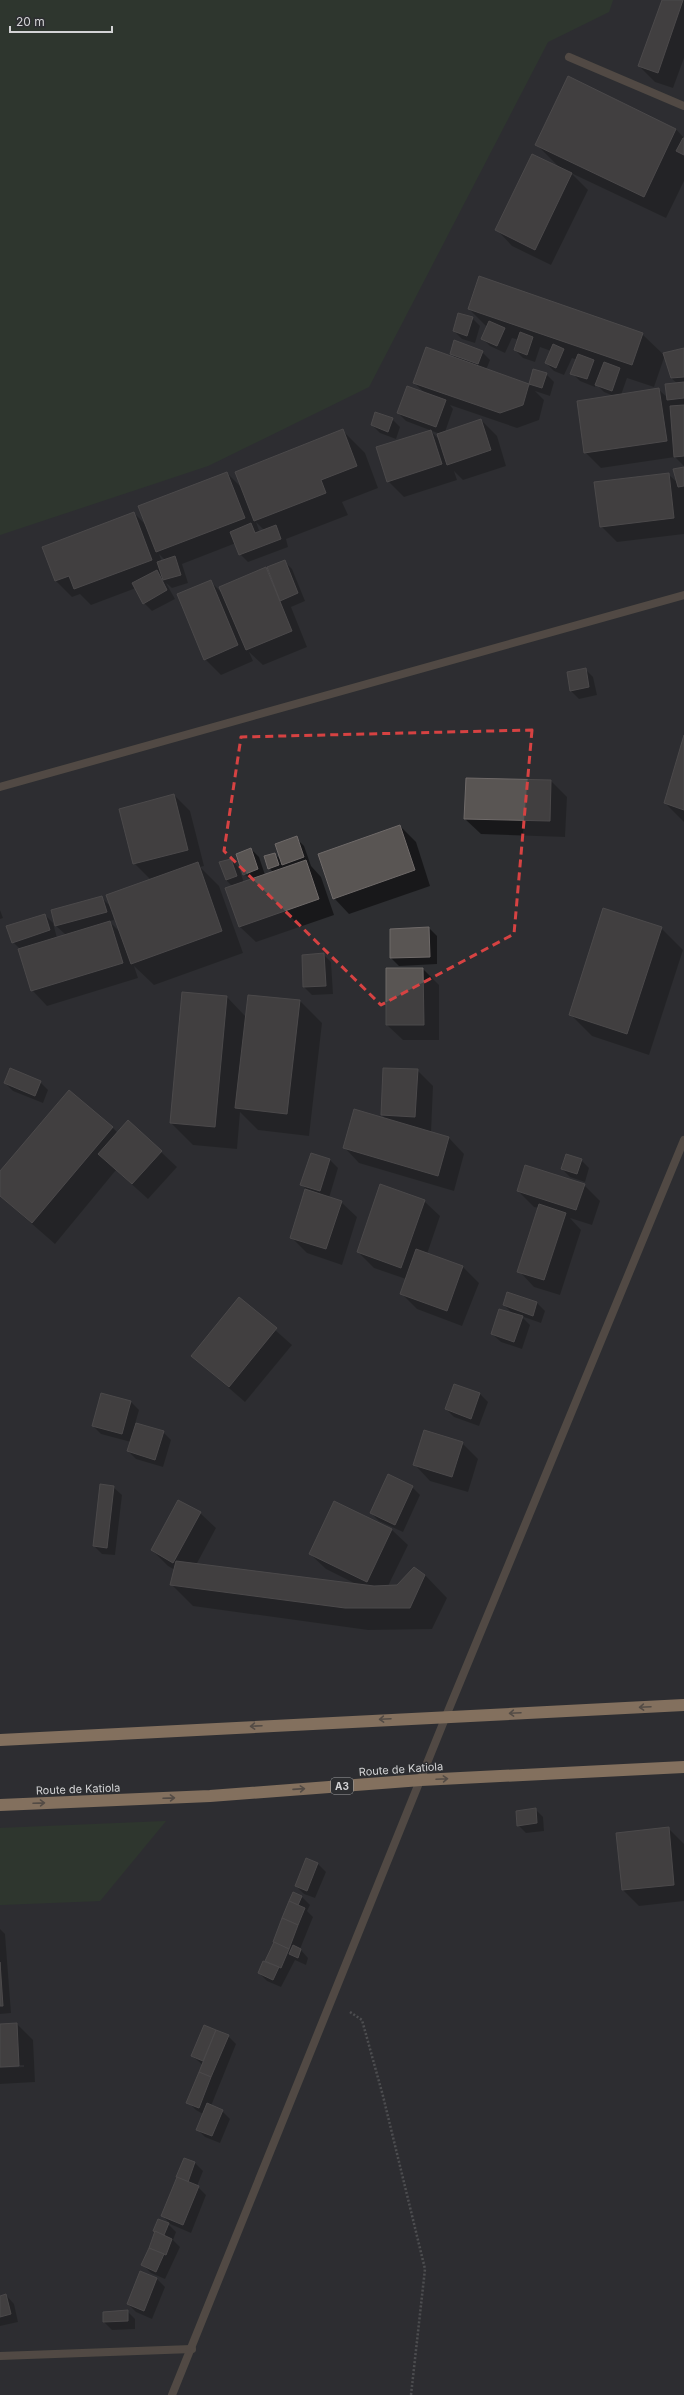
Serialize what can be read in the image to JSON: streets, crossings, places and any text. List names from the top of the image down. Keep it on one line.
{"streets":{"highway":["Route de Katiola","A3"]},"scale_bar":"20 m"}
